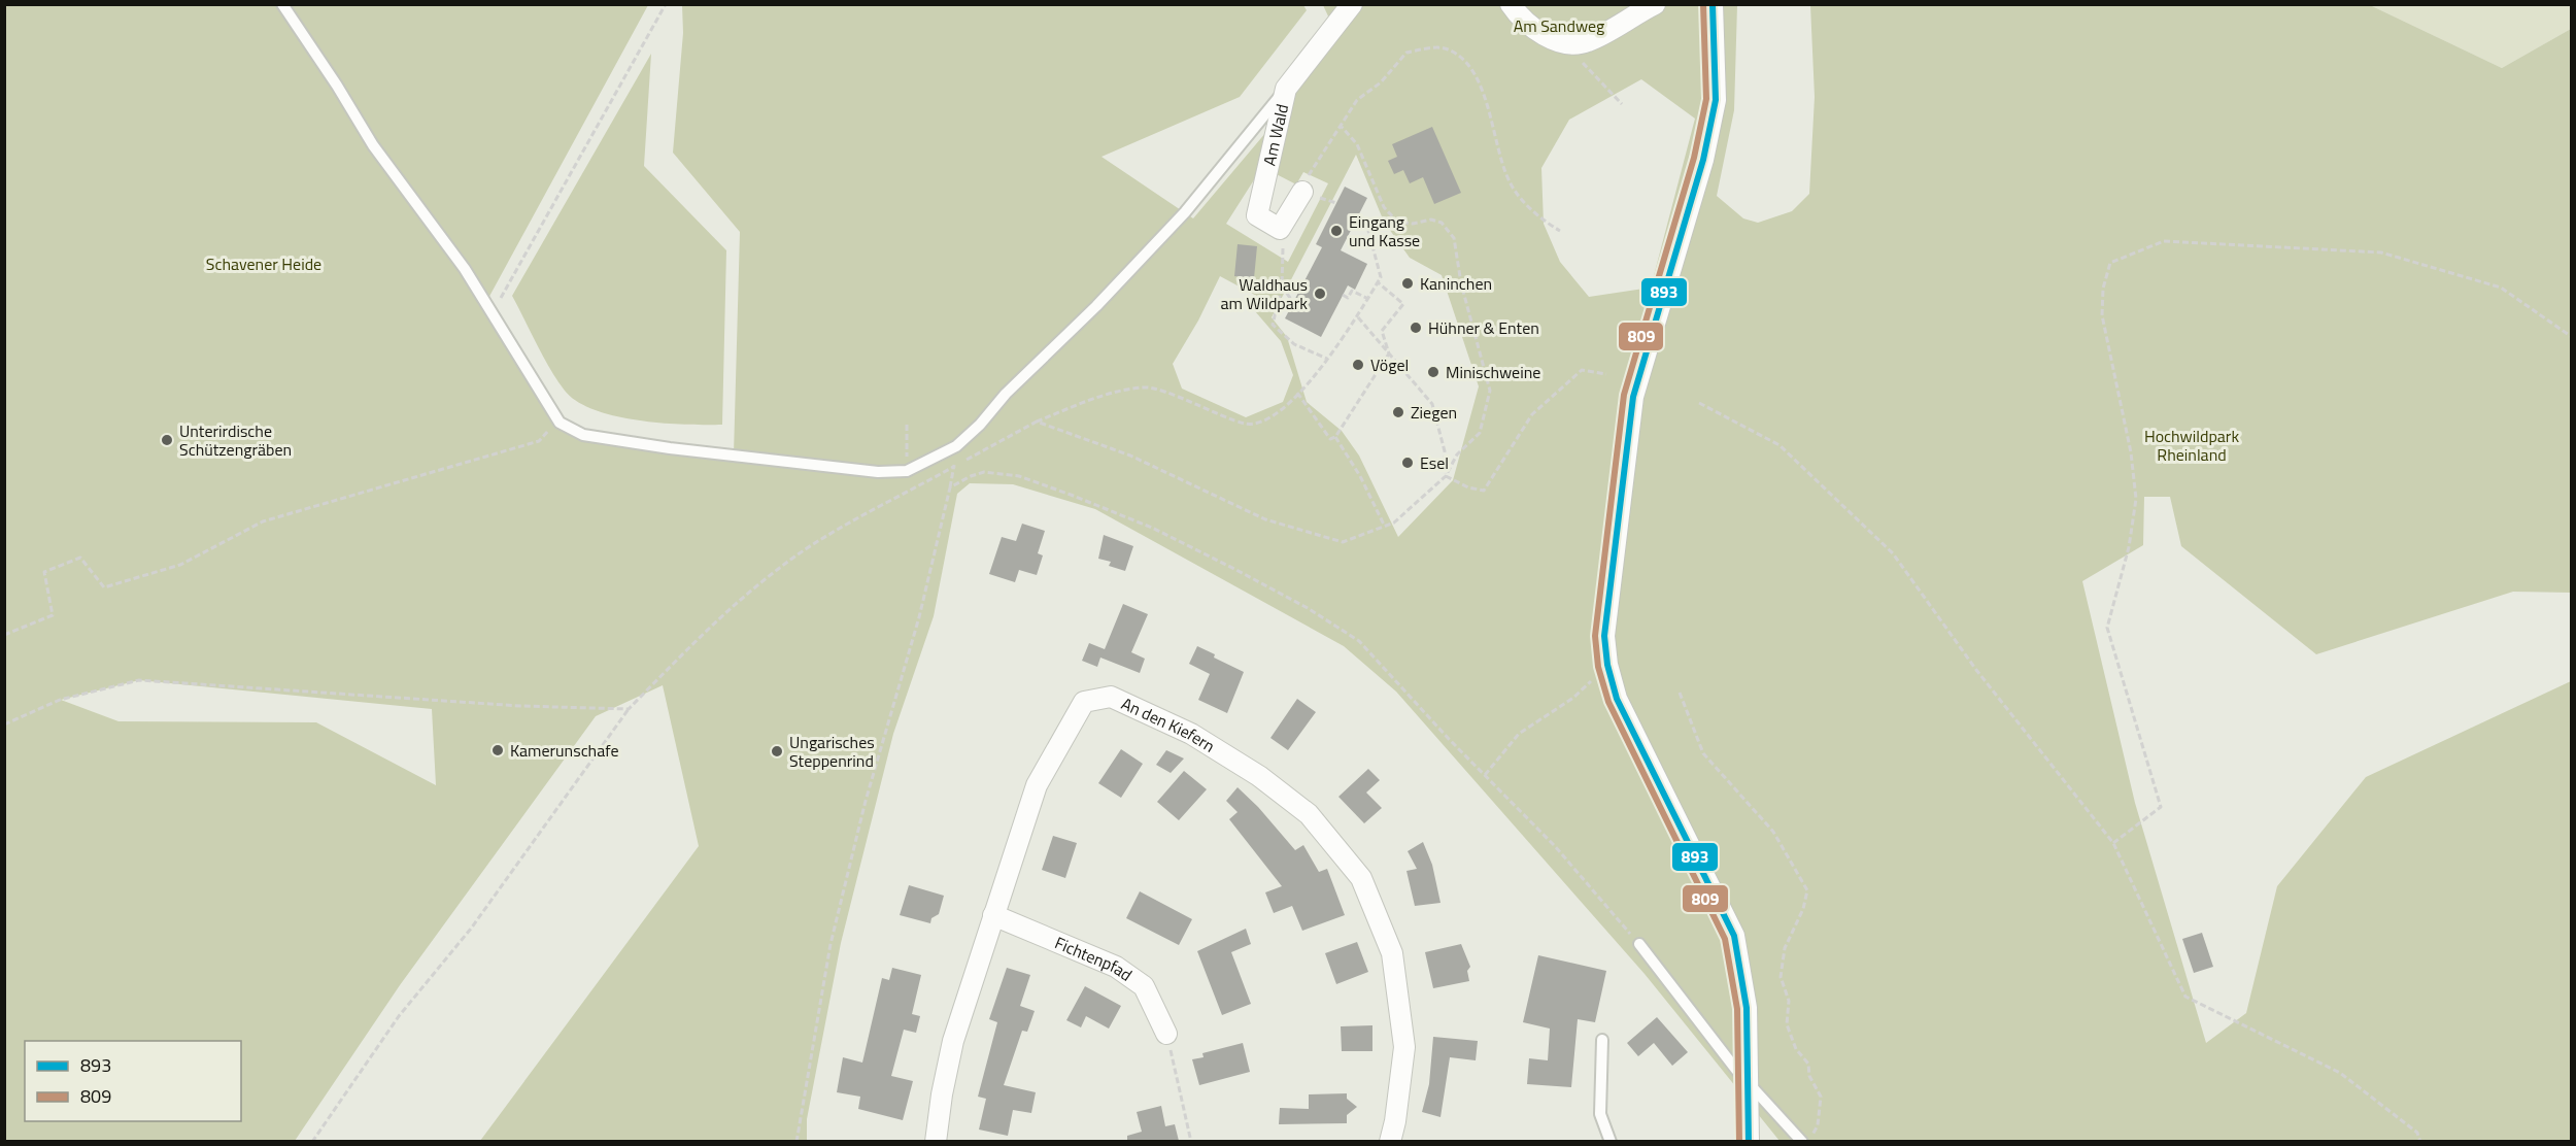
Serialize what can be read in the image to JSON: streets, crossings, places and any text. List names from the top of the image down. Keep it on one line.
{"streets":{"street":["Am Wald","An den Kiefern","Fichtenpfad"]},"crossings":[["An den Kiefern","Fichtenpfad"]],"parks":["Am Sandweg","Schavener Heide","Hochwildpark Rheinland"],"places":["Eingang und Kasse","Kaninchen","Waldhaus am Wildpark","Hühner & Enten","Vögel","Minischweine","Ziegen","Unterirdische Schützengräben","Esel","Kamerunschafe","Ungarisches Steppenrind"],"lines":["transit line 893","transit line 809"],"legend":["893","809"]}
